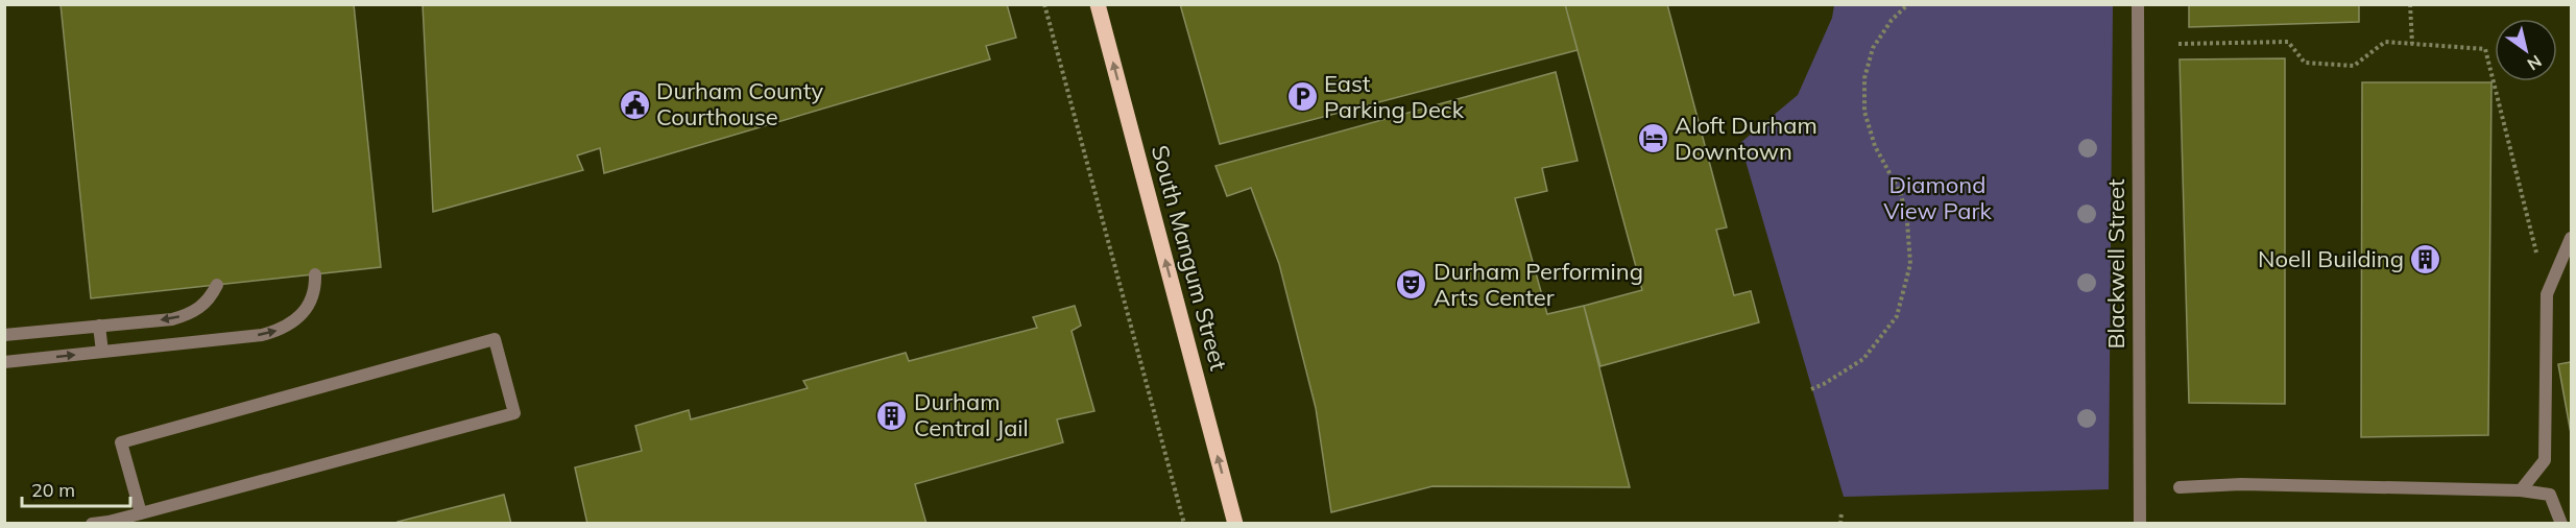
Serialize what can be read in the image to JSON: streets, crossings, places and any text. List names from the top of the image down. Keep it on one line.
{"streets":{"main road":["South Mangum Street"],"street":["Blackwell Street"]},"one_way":["South Mangum Street"],"parks":["Diamond View Park"],"places":{"parking":["East Parking Deck"],"public building":["Durham County Courthouse"],"hotel":["Aloft Durham Downtown"],"building":["Noell Building","Durham Central Jail"],"theatre":["Durham Performing Arts Center"]},"scale_bar":"20 m","north":"bottom right"}
